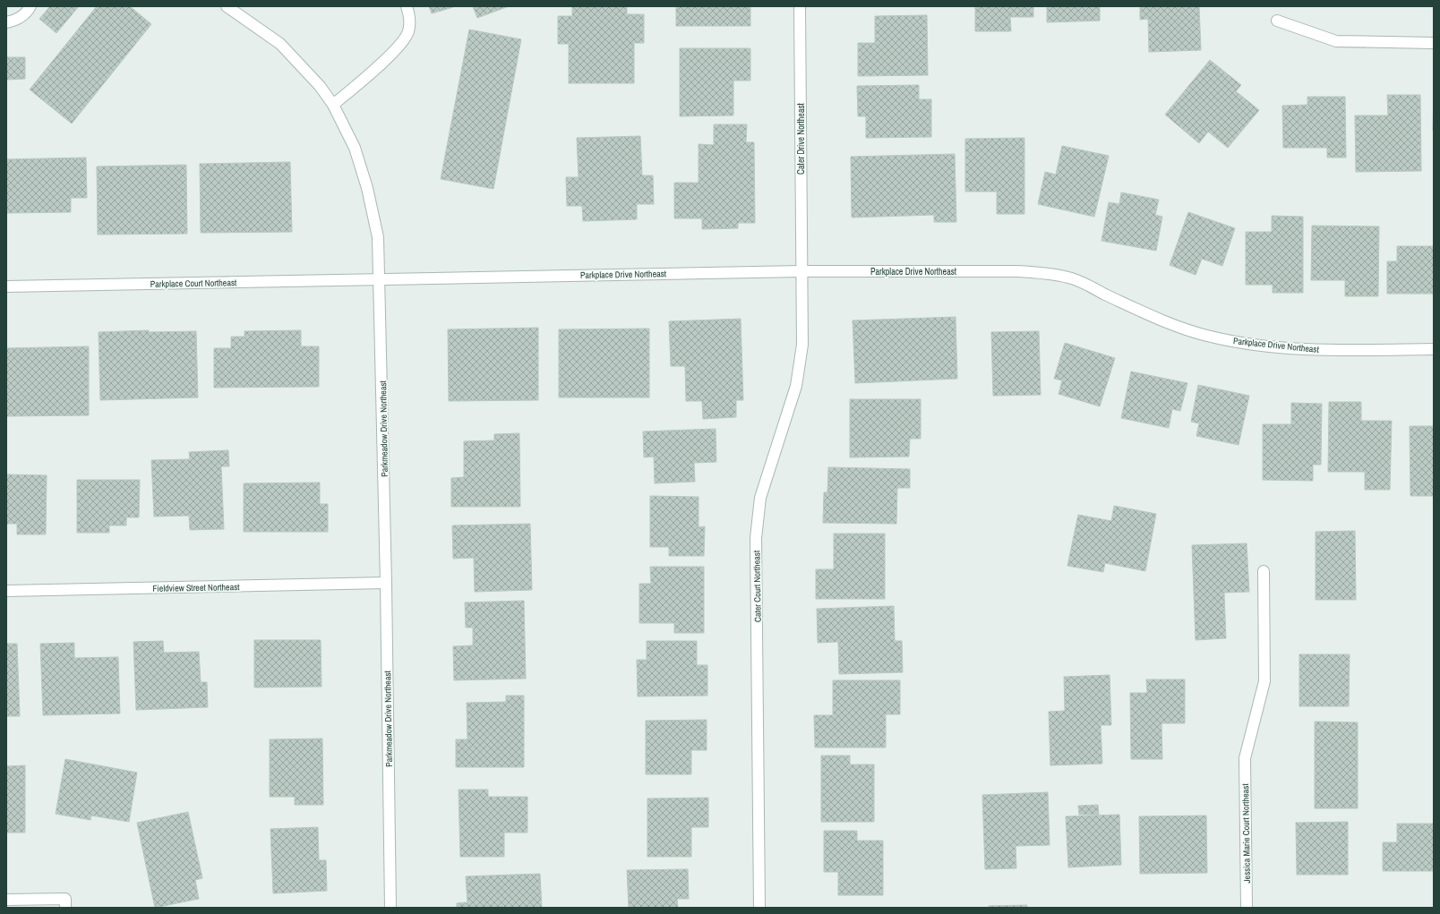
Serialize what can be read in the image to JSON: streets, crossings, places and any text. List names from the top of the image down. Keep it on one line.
{"streets":{"street":["Cater Drive Northeast","Parkplace Drive Northeast","Parkplace Court Northeast","Parkmeadow Drive Northeast","Cater Court Northeast","Fieldview Street Northeast","Jessica Marie Court Northeast"]},"crossings":[["Cater Drive Northeast","Parkplace Drive Northeast"],["Cater Drive Northeast","Cater Court Northeast"],["Parkplace Drive Northeast","Parkplace Court Northeast"],["Parkplace Drive Northeast","Parkmeadow Drive Northeast"],["Parkplace Drive Northeast","Cater Court Northeast"],["Parkplace Court Northeast","Parkmeadow Drive Northeast"],["Parkmeadow Drive Northeast","Fieldview Street Northeast"]]}
